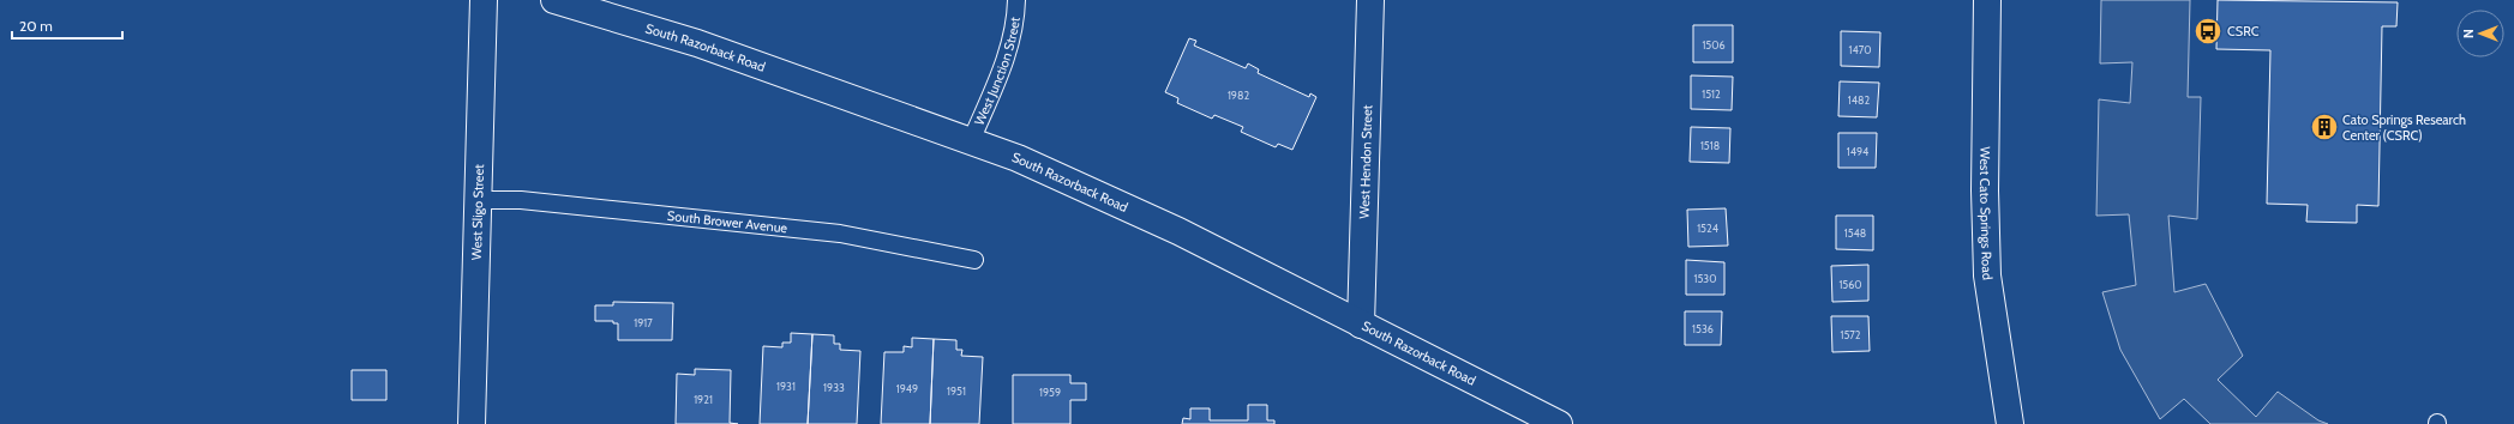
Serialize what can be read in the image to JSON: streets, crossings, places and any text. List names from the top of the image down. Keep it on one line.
{"streets":{"street":["South Razorback Road","West Hendon Street","West Sligo Street","West Cato Springs Road"],"lane":["West Junction Street","South Brower Avenue"]},"crossings":[["South Razorback Road","West Junction Street"],["South Razorback Road","West Hendon Street"],["West Sligo Street","South Brower Avenue"]],"places":{"bus stop":["CSRC"],"building":["Cato Springs Research Center (CSRC)"]},"house_numbers":["1506","1470","1512","1982","1482","1518","1494","1524","1548","1530","1560","1917","1536","1572","1931","1933","1949","1951","1959","1921"],"scale_bar":"20 m","north":"left"}
